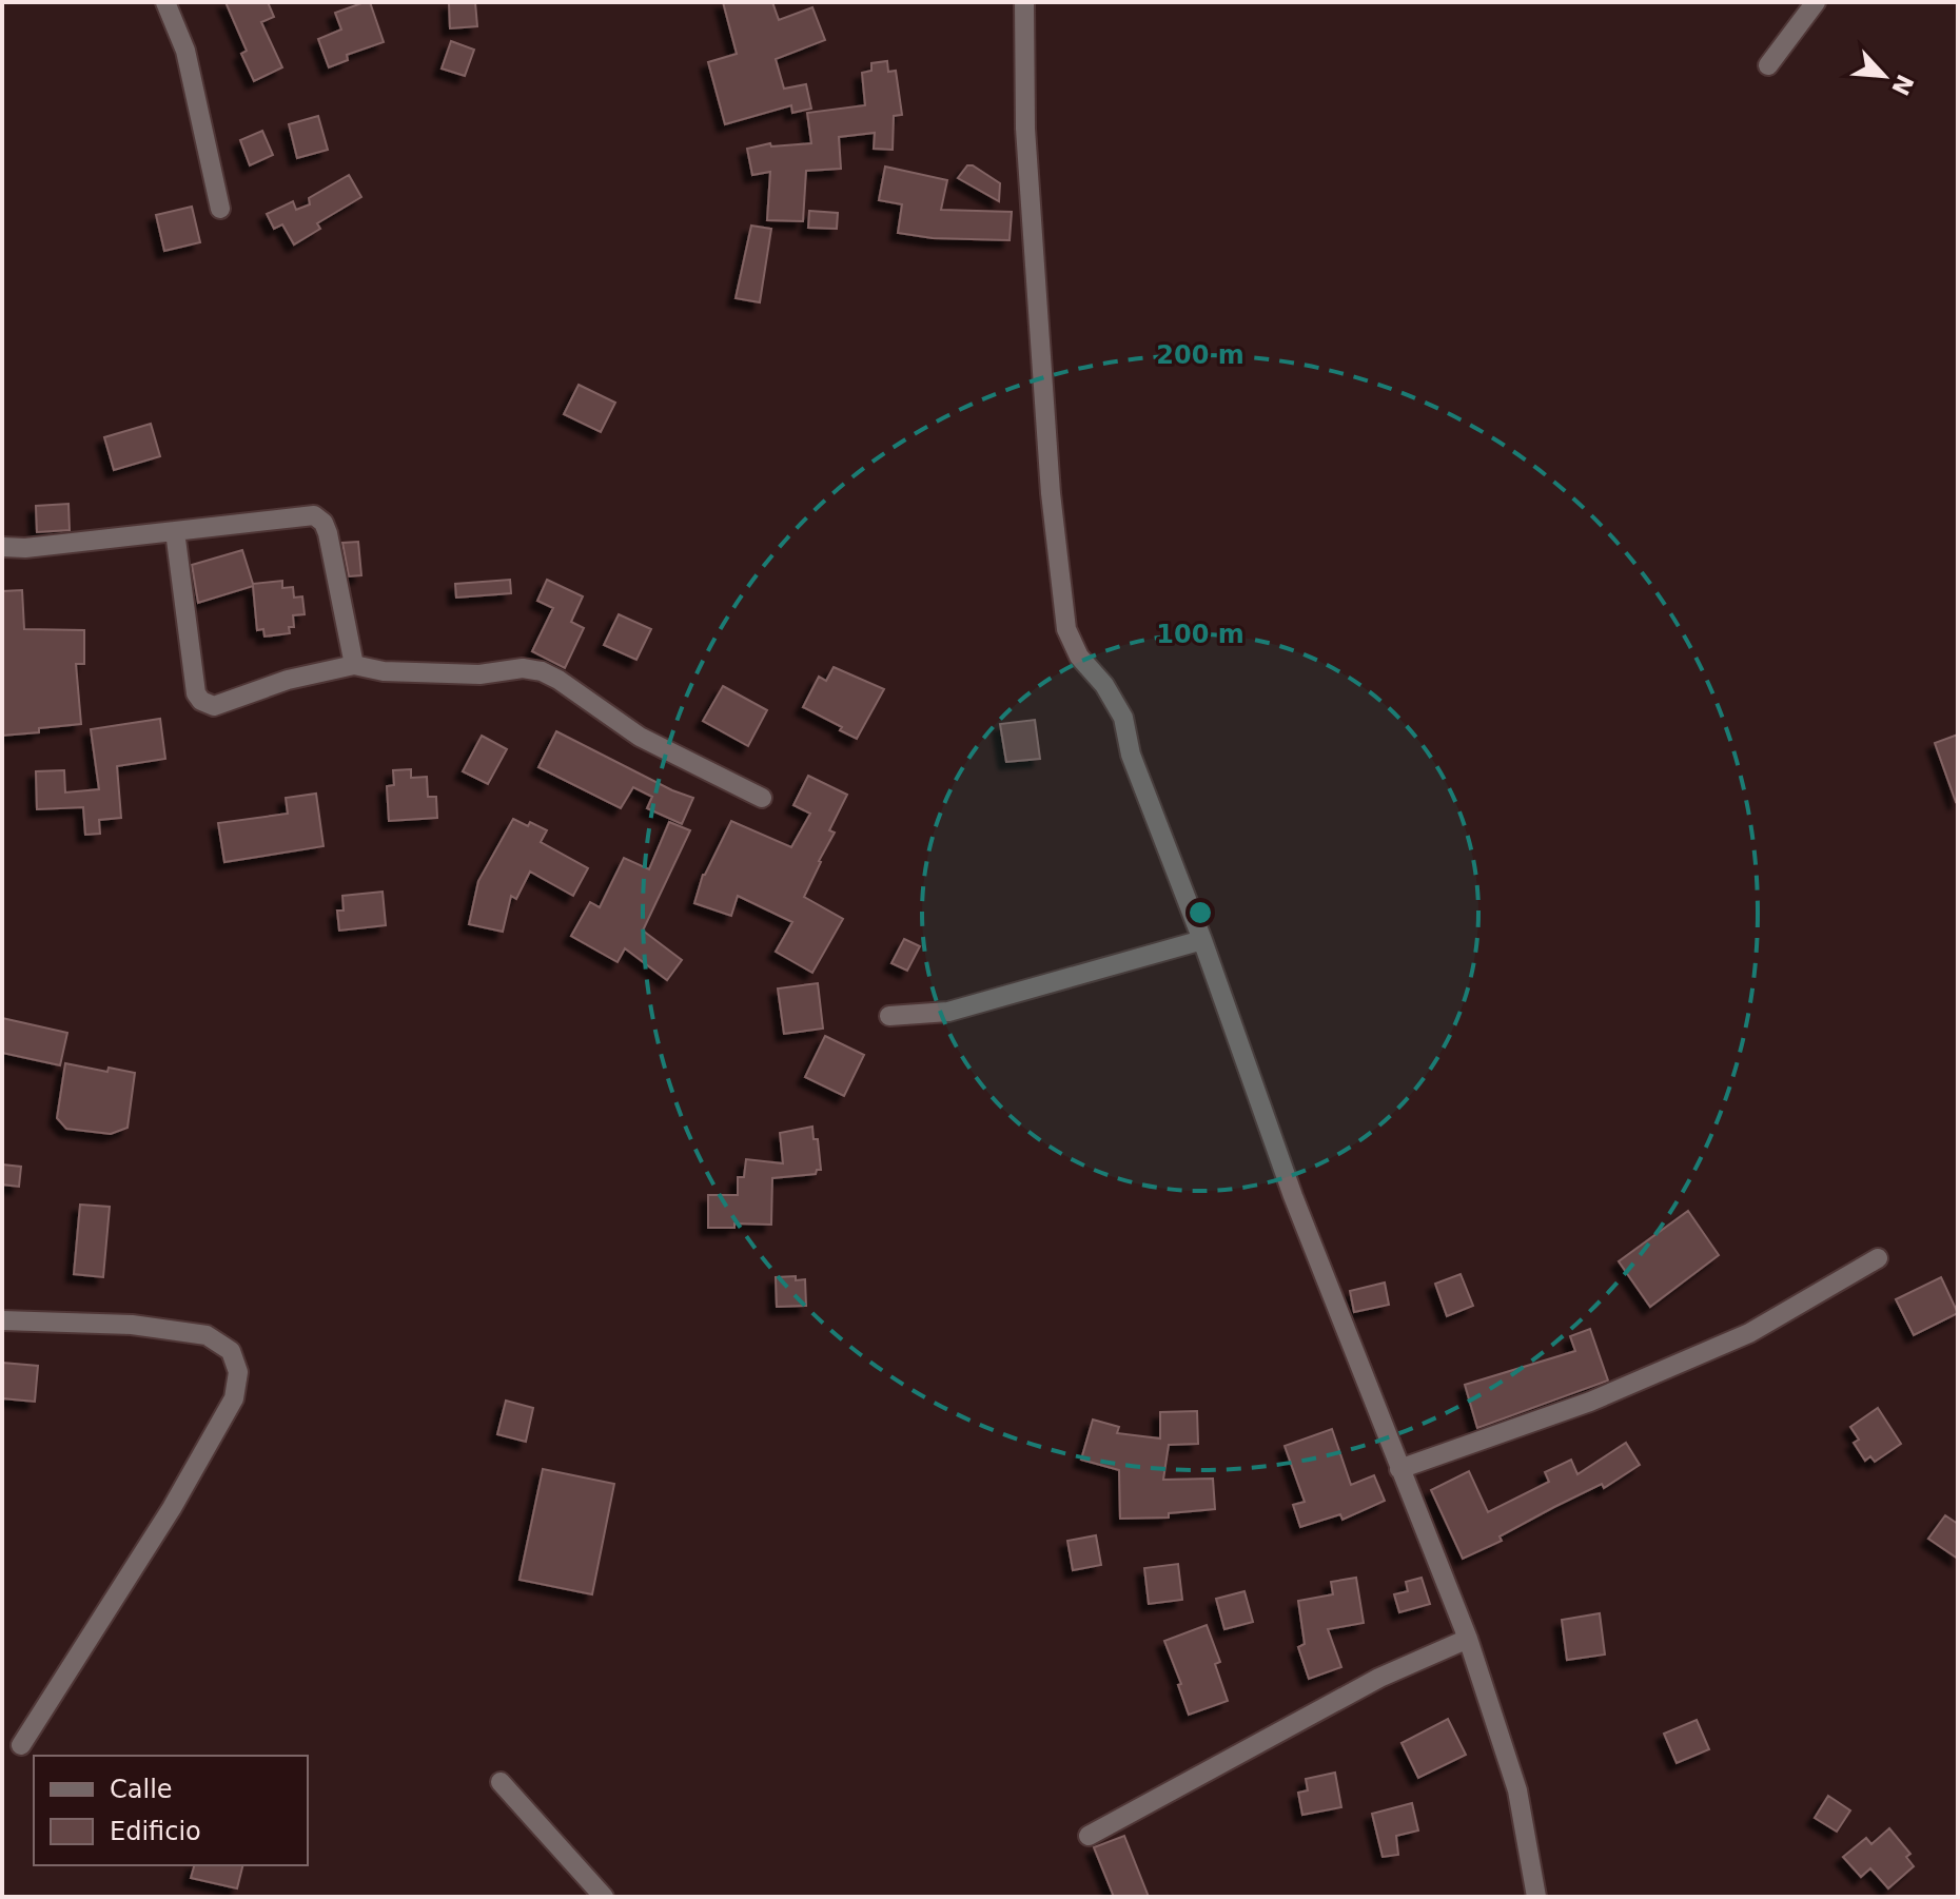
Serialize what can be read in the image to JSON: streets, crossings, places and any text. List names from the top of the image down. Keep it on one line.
{"legend":["Calle","Edificio"],"north":"bottom right","rings":["200 m","100 m"]}
